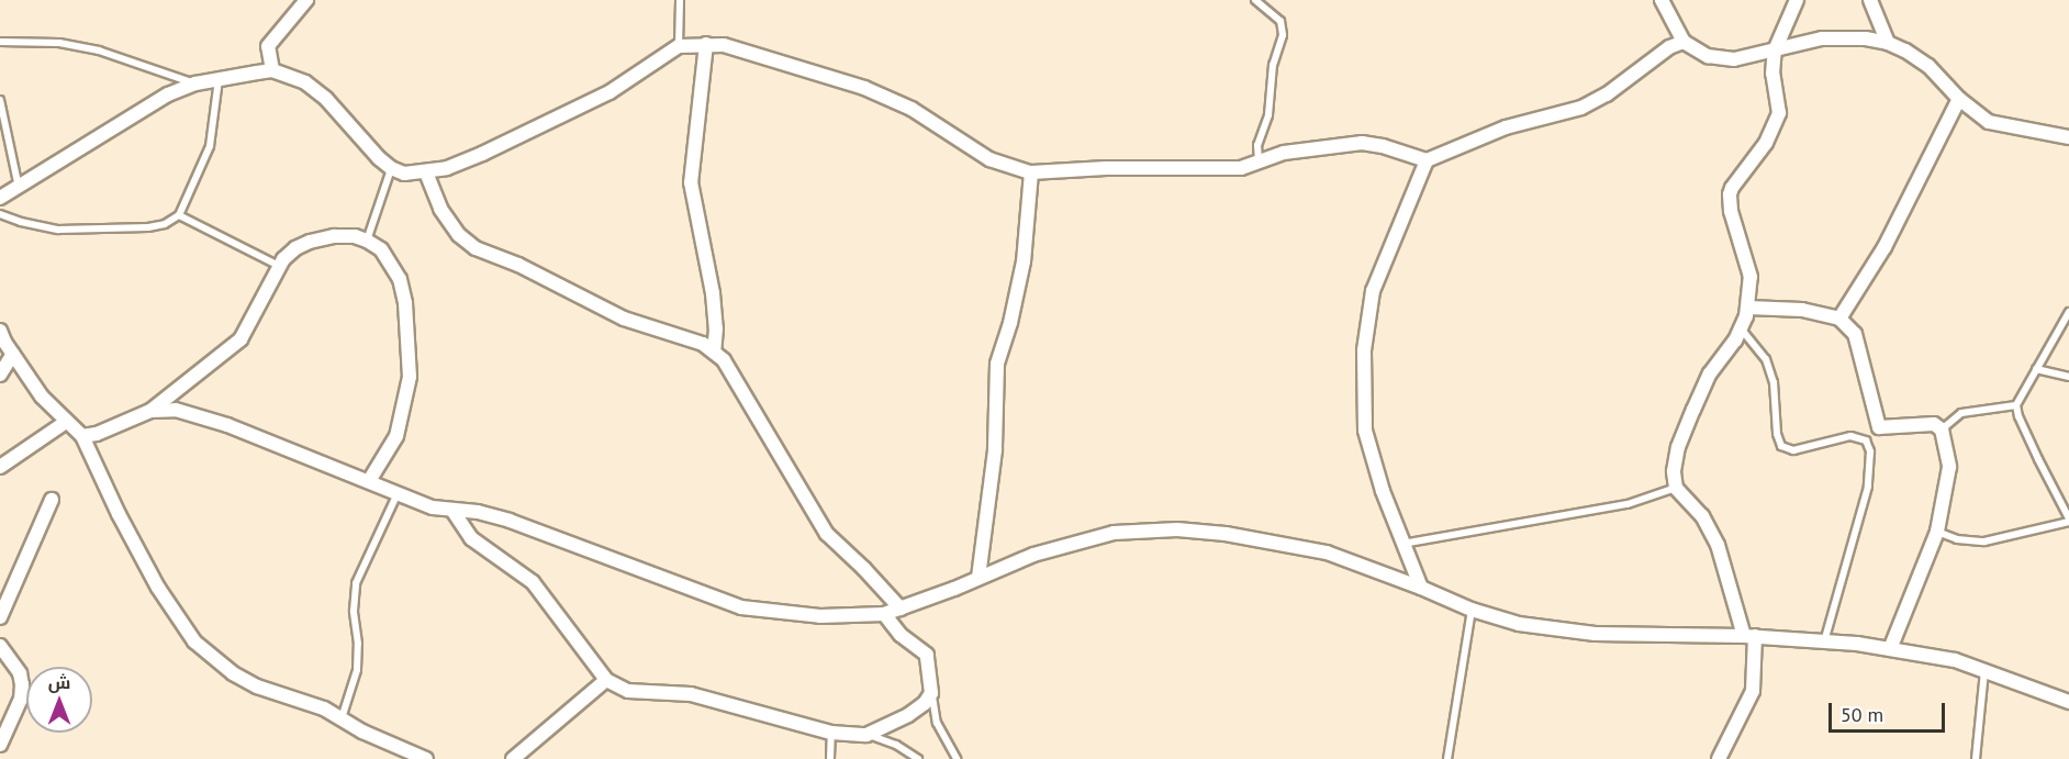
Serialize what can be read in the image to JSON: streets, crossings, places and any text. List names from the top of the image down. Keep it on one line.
{"scale_bar":"50 m","north":"top"}
